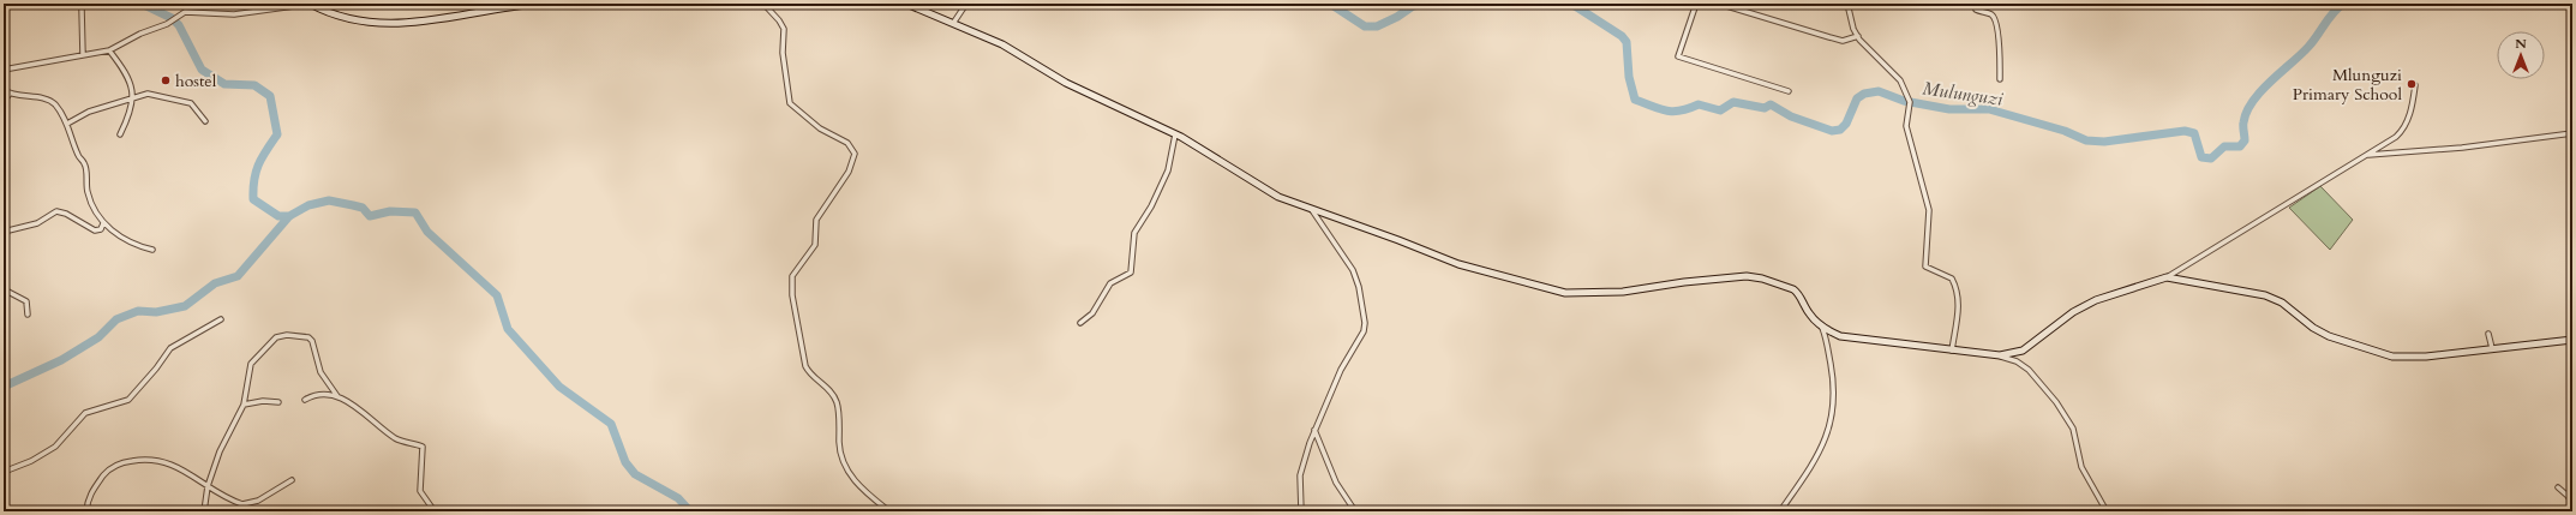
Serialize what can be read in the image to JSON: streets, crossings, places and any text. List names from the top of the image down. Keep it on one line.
{"water":["Mulunguzi"],"places":["hostel","Mlunguzi Primary School"],"north":"top"}
